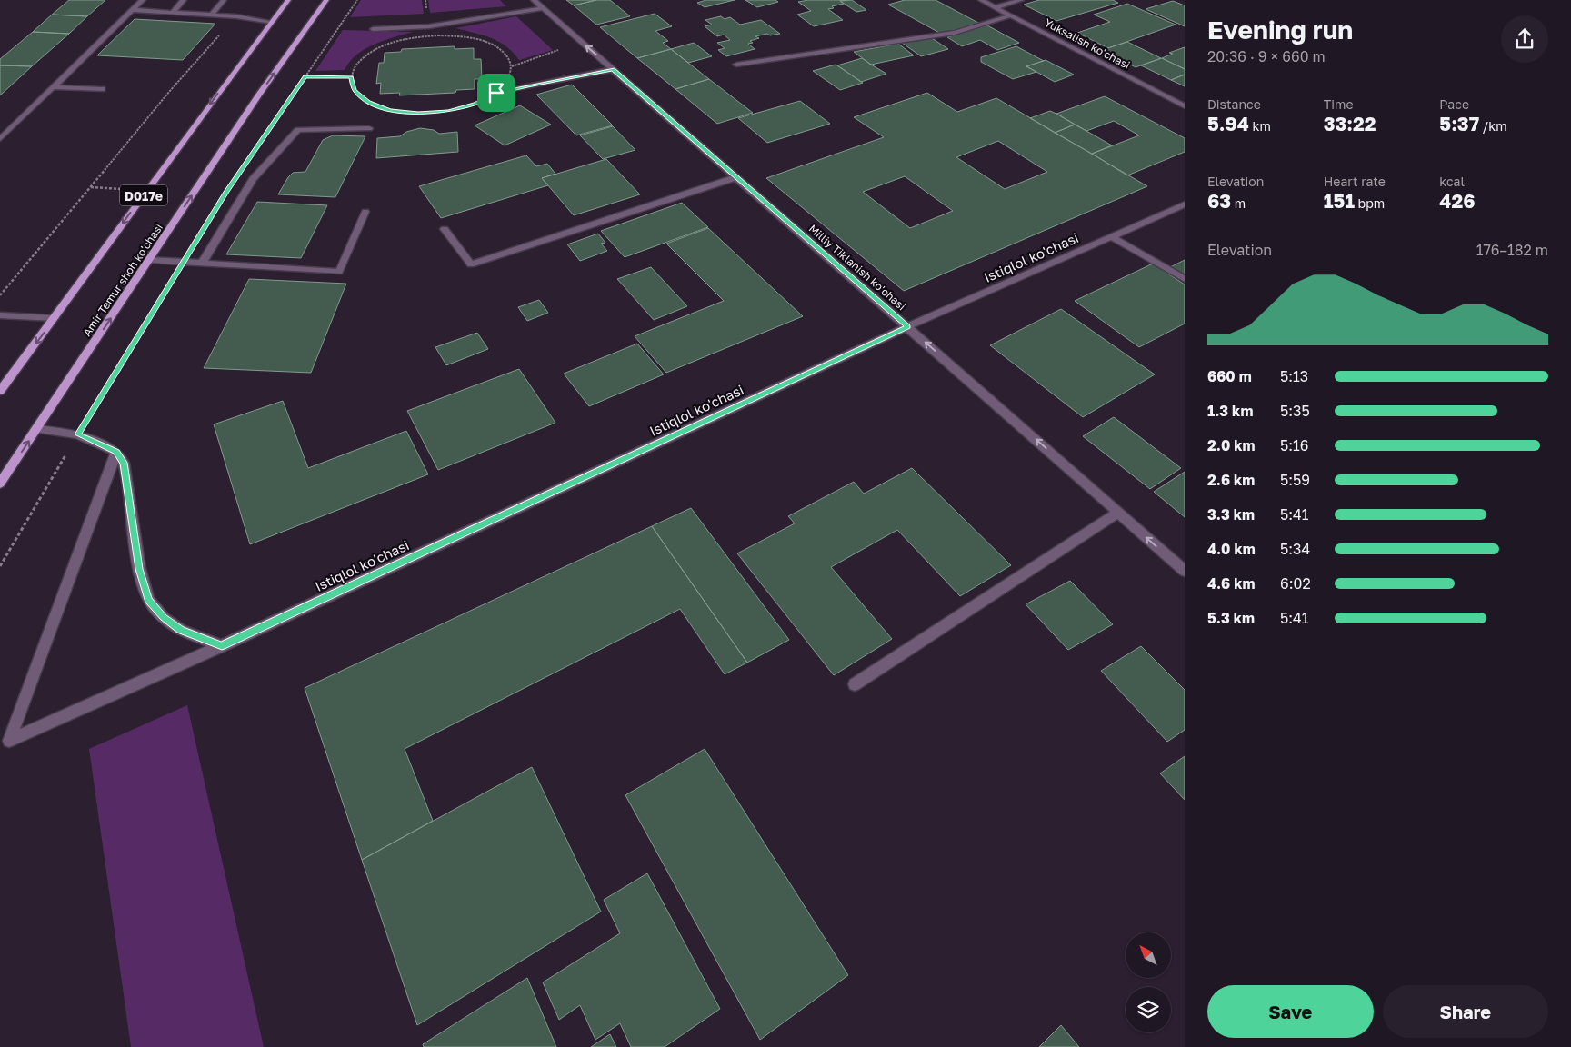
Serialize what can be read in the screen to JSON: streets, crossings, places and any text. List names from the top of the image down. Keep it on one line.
{"streets":{"main road":["D017e","Amir Temur shoh ko'chasi"],"street":["Yuksalish ko'chasi","Istiqlol ko'chasi","Milliy Tiklanish ko'chasi"]},"crossings":[["Istiqlol ko'chasi","Milliy Tiklanish ko'chasi"]],"one_way":["Milliy Tiklanish ko'chasi"],"north":"top left","page":{"heading":["Evening run","20:36 · 9 × 660 m"],"stats":[["Distance","5.94 km"],["Time","33:22"],["Pace","5:37 /km"],["Elevation","63 m"],["Heart rate","151 bpm"],["kcal","426"]],"chart":["Elevation","176–182 m"],"list":[{"name":"660 m","note":"5:13"},{"name":"1.3 km","note":"5:35"},{"name":"2.0 km","note":"5:16"},{"name":"2.6 km","note":"5:59"},{"name":"3.3 km","note":"5:41"},{"name":"4.0 km","note":"5:34"},{"name":"4.6 km","note":"6:02"},{"name":"5.3 km","note":"5:41"}],"buttons":["Save","Share"]}}
